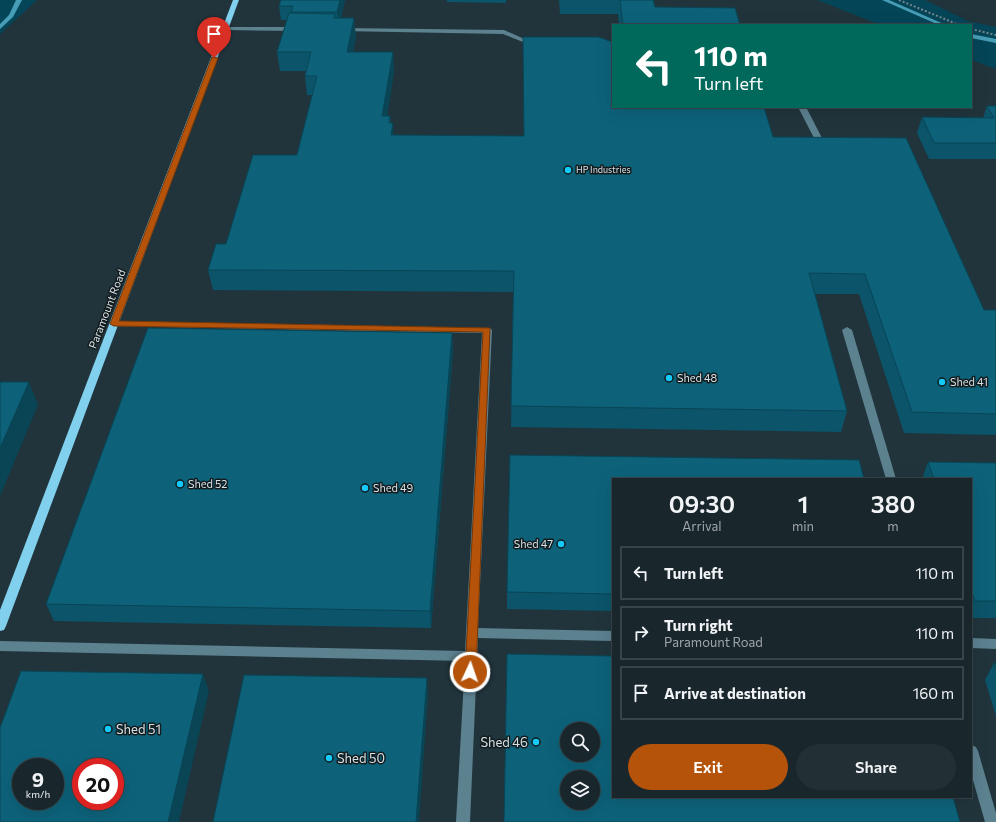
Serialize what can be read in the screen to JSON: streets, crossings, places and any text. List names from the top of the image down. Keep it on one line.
{"streets":{"main road":["Paramount Road"]},"places":["HP Industries","Shed 48","Shed 41","Shed 52","Shed 49","Shed 47","Shed 51","Shed 46","Shed 50"],"page":{"turn":["110 m","Turn left"],"eta":["09:30","Arrival","1","min","380","m"],"list":[{"name":"Turn left","value":"110 m"},{"name":"Turn right","note":"Paramount Road","value":"110 m"},{"name":"Arrive at destination","value":"160 m"}],"buttons":["Exit","Share"],"speed":"9 km/h","limit":"20"}}
